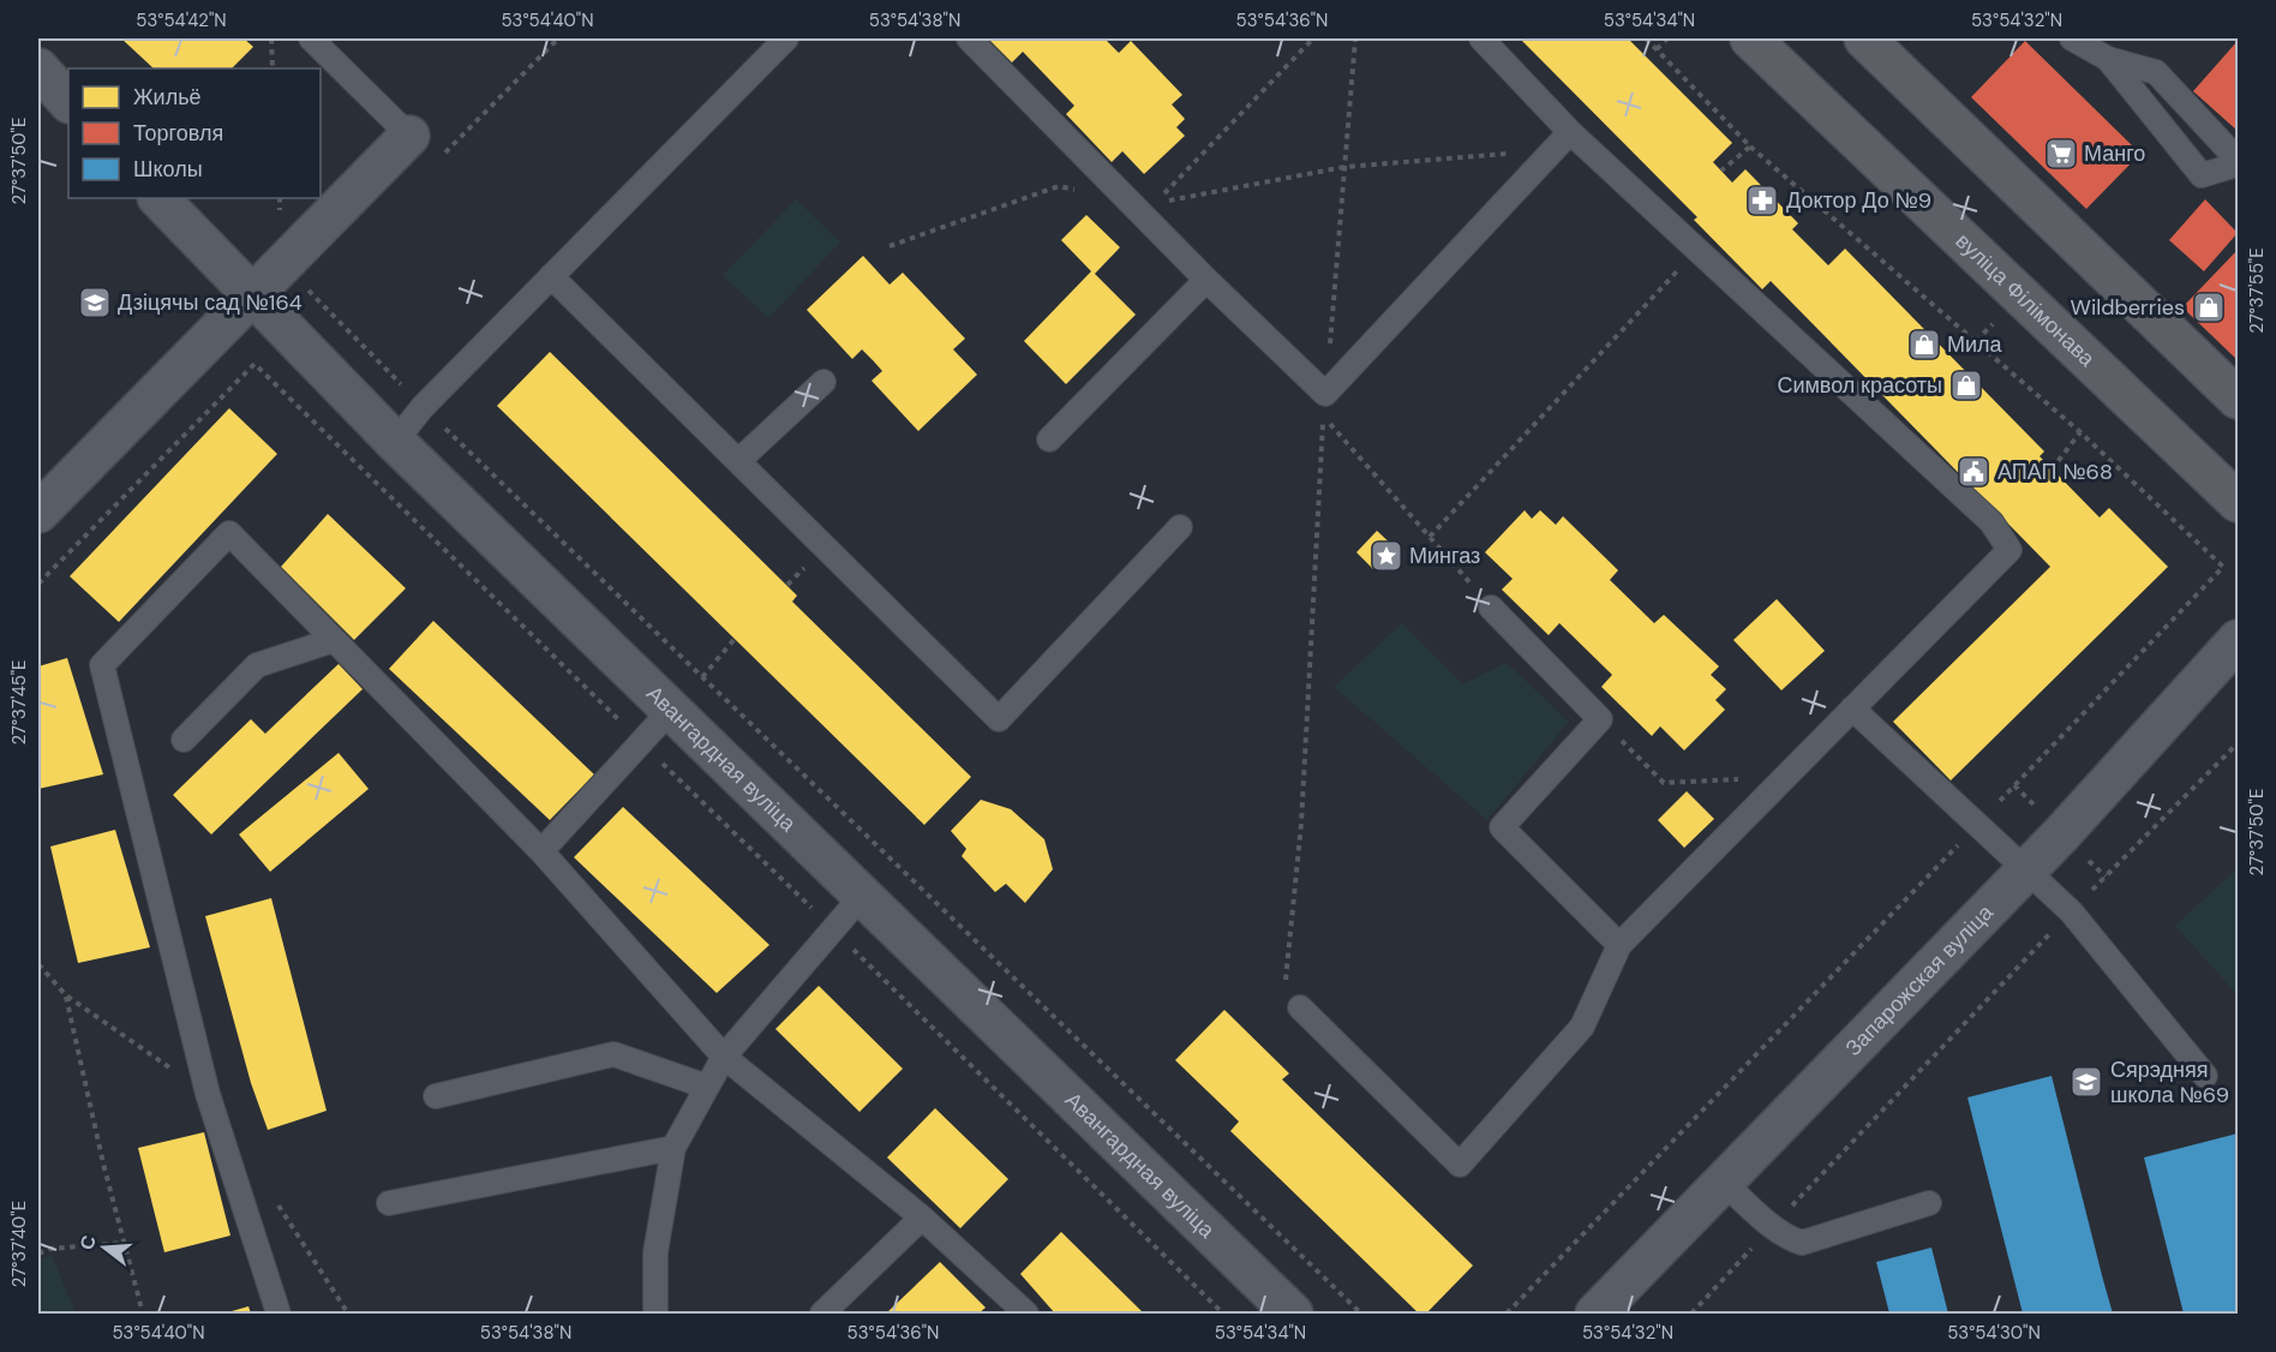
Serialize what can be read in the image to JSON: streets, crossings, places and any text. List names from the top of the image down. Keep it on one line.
{"streets":{"main road":["вуліца Філімонава"],"street":["Авангардная вуліца","Запарожская вуліца"]},"places":{"supermarket":["Манго"],"pharmacy":["Доктор До №9"],"school or university":["Дзіцячы сад №164","Сярэдняя школа №69"],"shop":["Wildberries","Мила","Символ красоты"],"public building":["АПАП №68"],"place":["Мингаз"]},"legend":["Жильё","Торговля","Школы"],"north":"left","coordinates":["53°54'42\"N","53°54'40\"N","53°54'38\"N","53°54'36\"N","53°54'34\"N","53°54'32\"N","27°37'50\"E","27°37'55\"E","27°37'45\"E","27°37'40\"E","53°54'30\"N"]}
